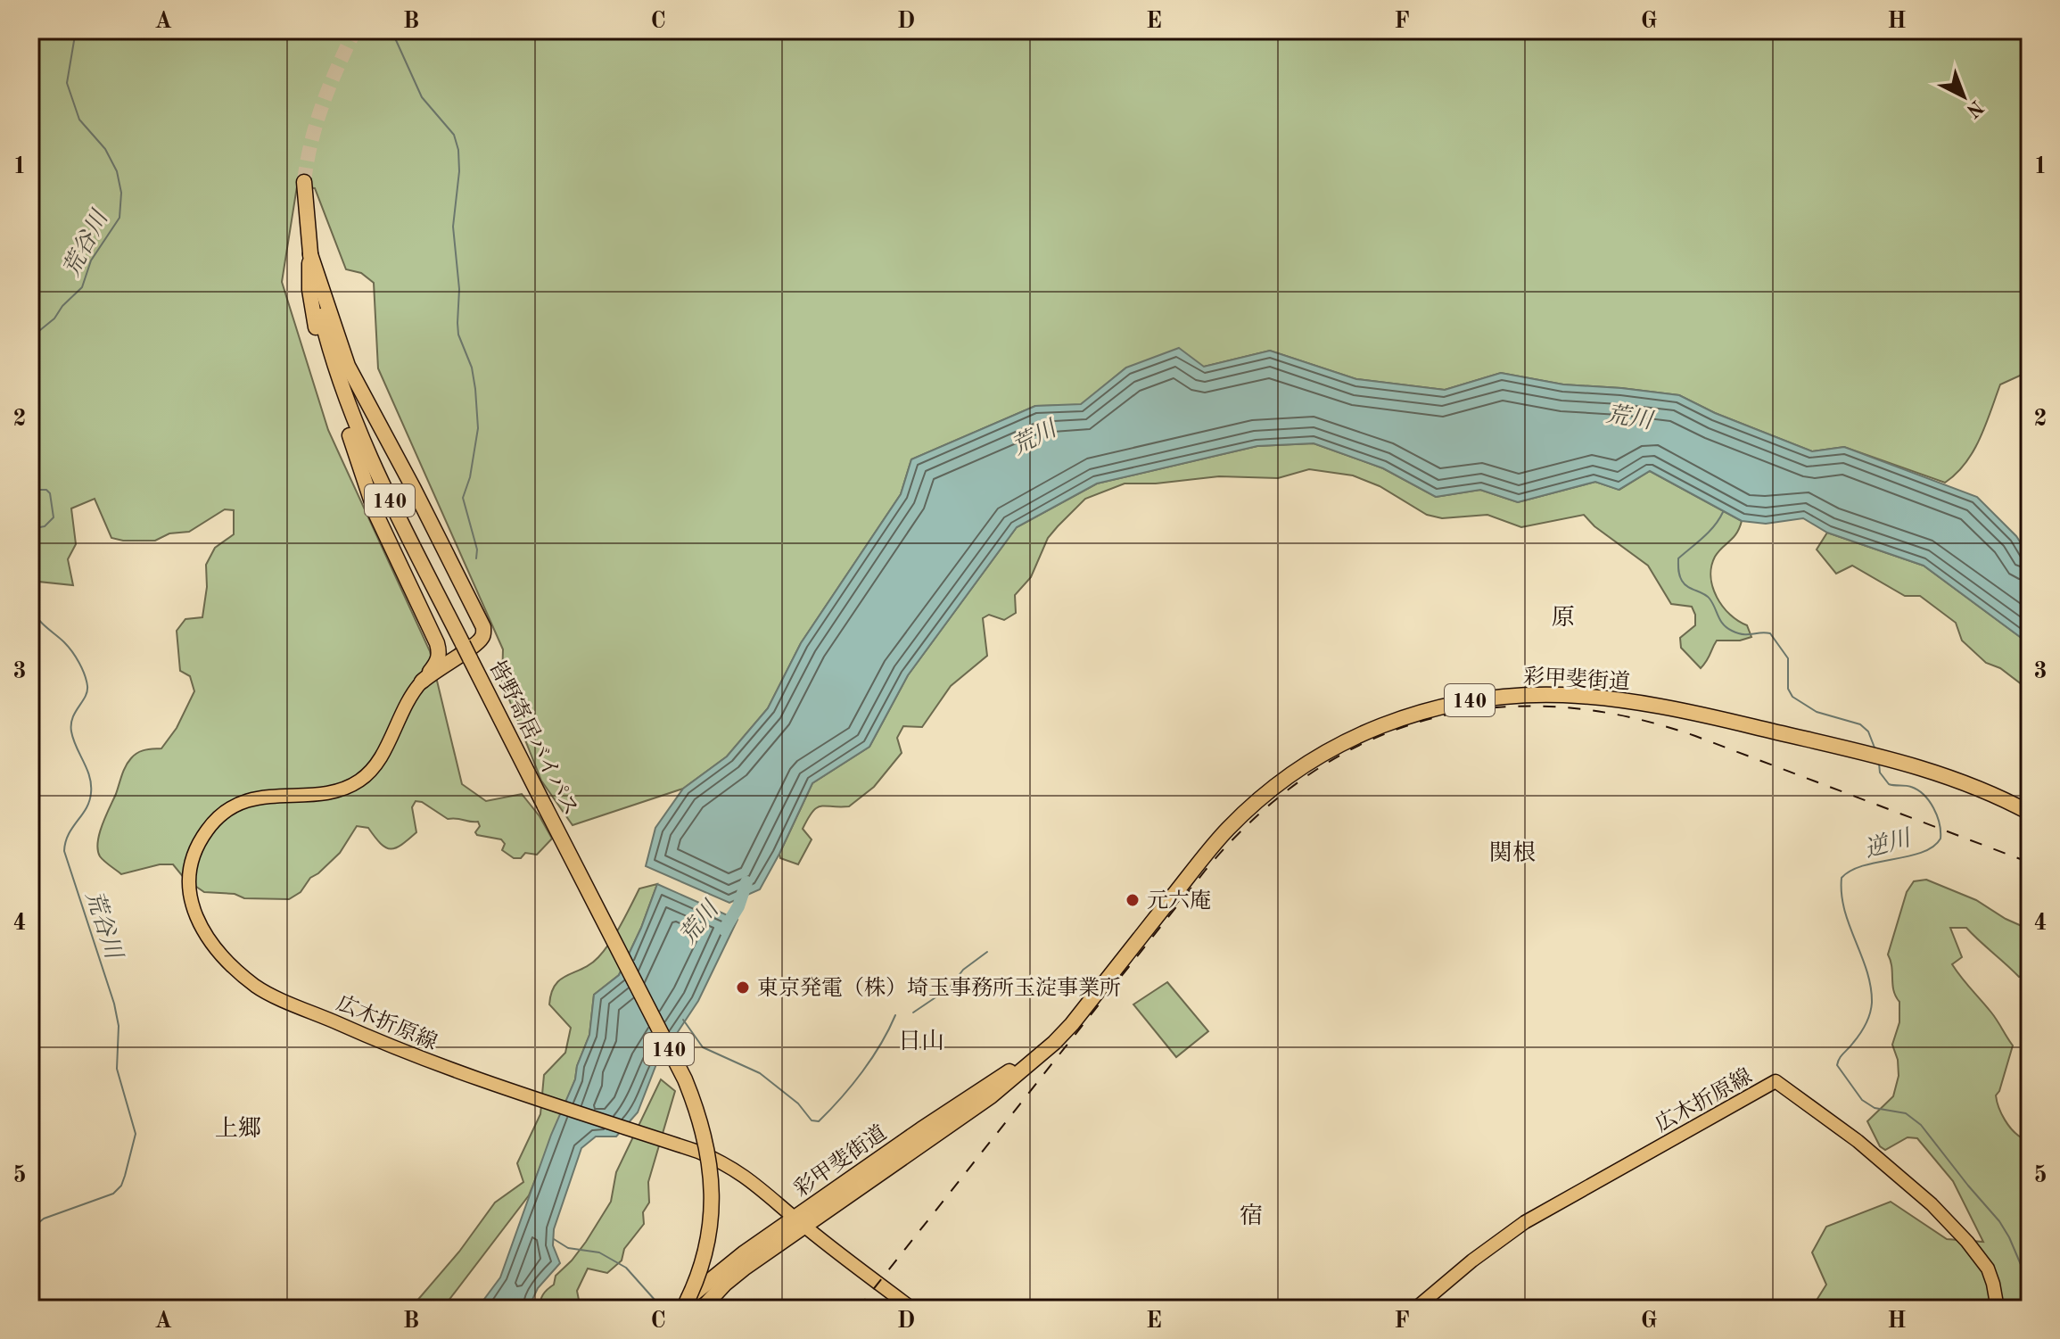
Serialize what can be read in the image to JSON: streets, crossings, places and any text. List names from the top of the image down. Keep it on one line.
{"streets":{"highway":["140","彩甲斐街道","皆野寄居バイパス"],"main road":["広木折原線"]},"crossings":[["彩甲斐街道","広木折原線"]],"districts":["原","関根","日山","上郷","宿"],"water":["荒谷川","荒川","逆川"],"places":["元六庵","東京発電（株）埼玉事務所玉淀事業所"],"north":"bottom right","grid":{"columns":["A","B","C","D","E","F","G","H"],"rows":["1","2","3","4","5"]}}
